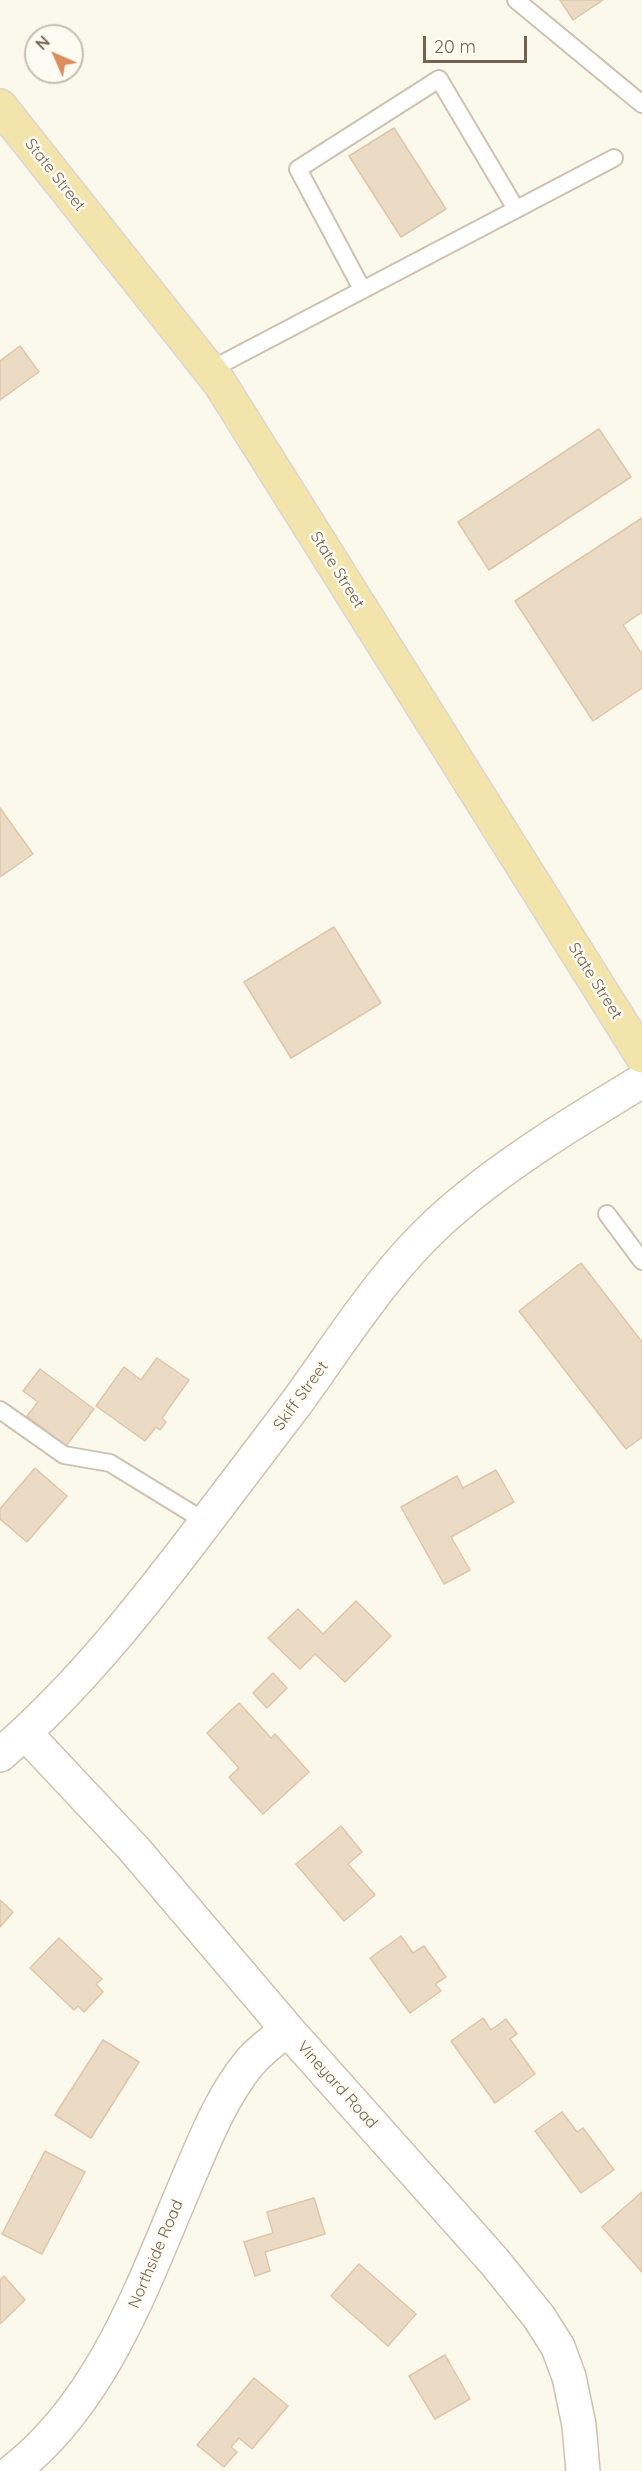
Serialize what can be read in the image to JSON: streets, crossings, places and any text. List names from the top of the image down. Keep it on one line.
{"streets":{"main road":["State Street"],"street":["Skiff Street","Vineyard Road","Northside Road"]},"crossings":[["Skiff Street","Vineyard Road"],["Vineyard Road","Northside Road"]],"scale_bar":"20 m","north":"top left"}
